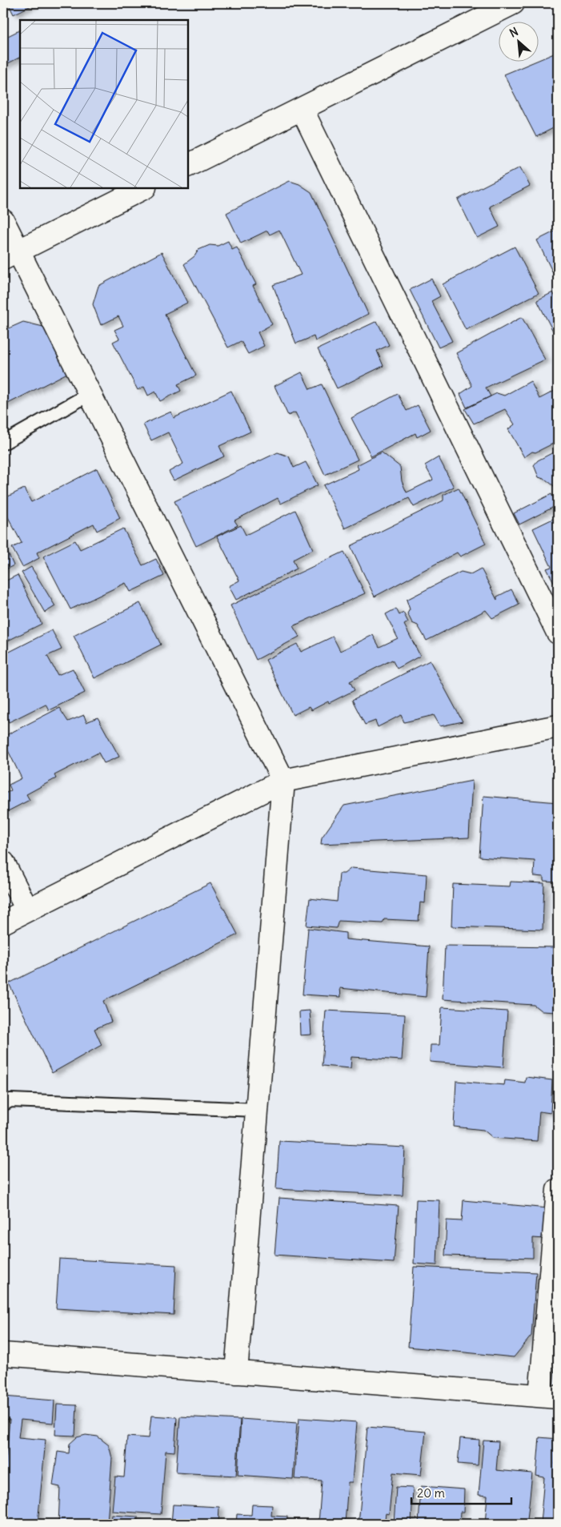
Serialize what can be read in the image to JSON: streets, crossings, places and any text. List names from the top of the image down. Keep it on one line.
{"scale_bar":"20 m","north":"top left"}
